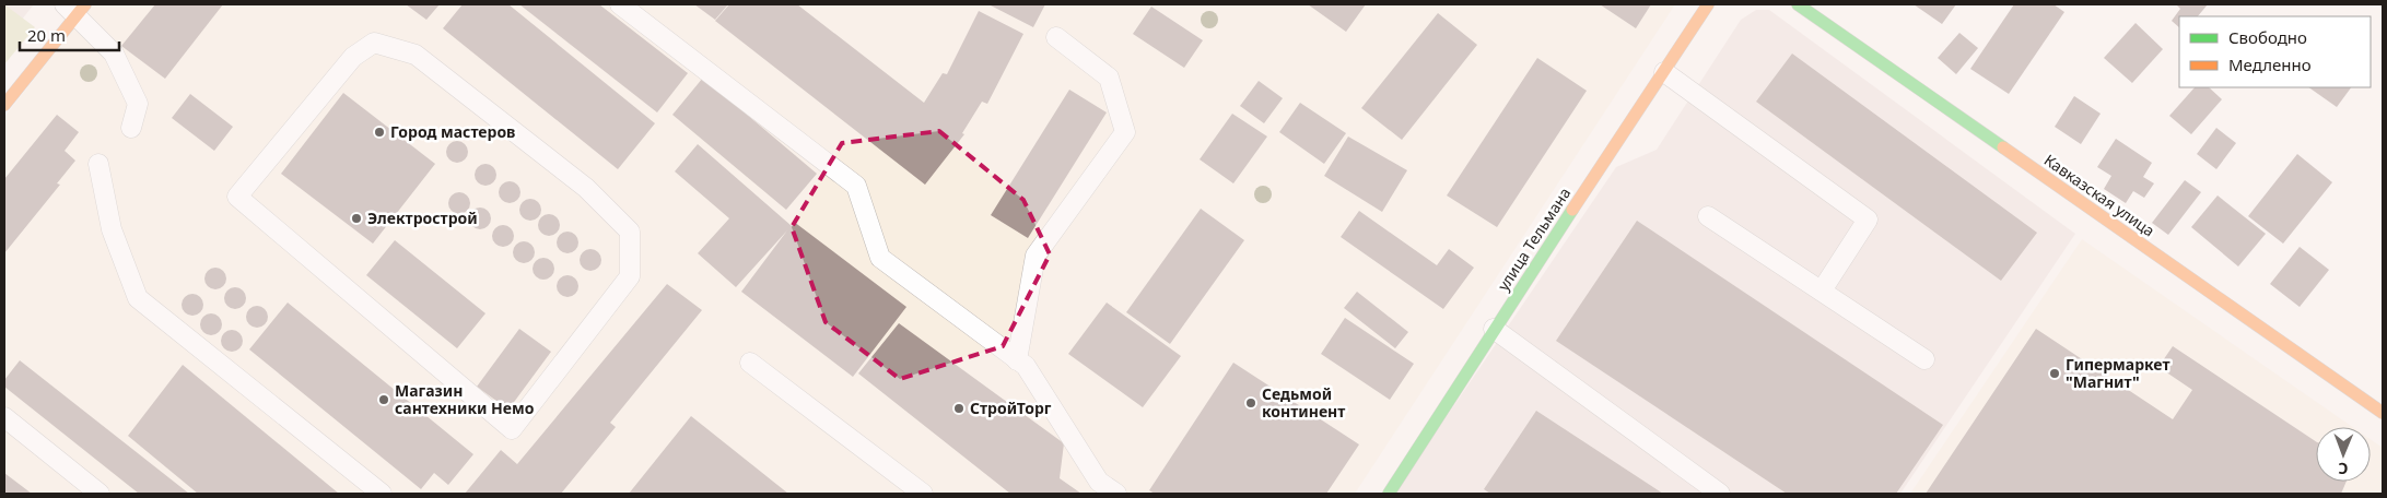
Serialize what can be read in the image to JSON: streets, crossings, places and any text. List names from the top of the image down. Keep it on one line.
{"streets":{"street":["Кавказская улица","улица Тельмана"]},"places":["Город мастеров","Электрострой","Гипермаркет \"Магнит\"","Магазин сантехники Немо","Седьмой континент","СтройТорг"],"legend":["Свободно","Медленно"],"scale_bar":"20 m","north":"bottom"}
